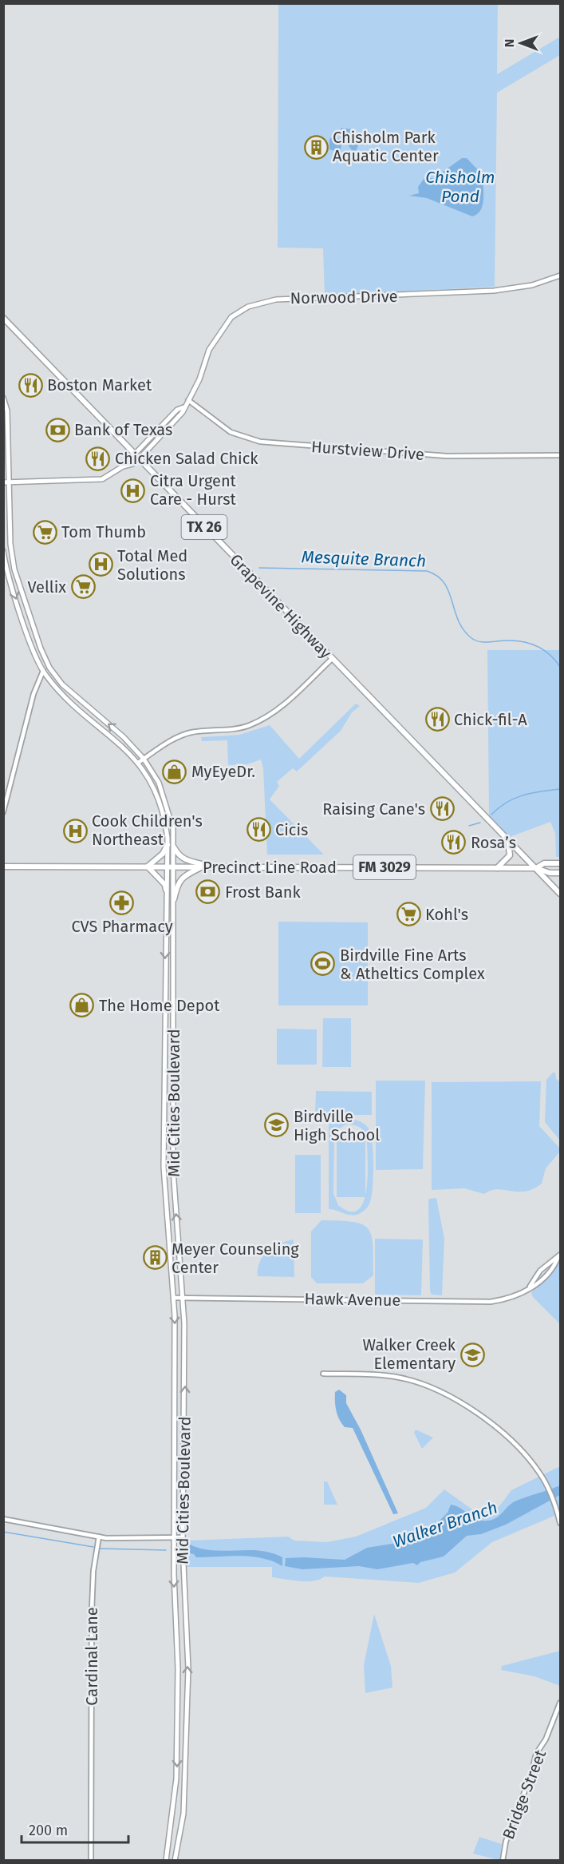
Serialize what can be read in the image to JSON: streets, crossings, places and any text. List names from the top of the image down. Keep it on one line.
{"streets":{"main road":["Norwood Drive","TX 26","Grapevine Highway","Precinct Line Road","FM 3029","Mid Cities Boulevard"],"street":["Hurstview Drive","Hawk Avenue","Cardinal Lane","Bridge Street"]},"crossings":[["Norwood Drive","Hurstview Drive"],["Norwood Drive","Grapevine Highway"],["Grapevine Highway","Precinct Line Road"],["Precinct Line Road","Mid Cities Boulevard"],["Mid Cities Boulevard","Hawk Avenue"]],"water":["Chisholm Pond","Mesquite Branch","Walker Branch"],"places":{"building":["Chisholm Park Aquatic Center","Meyer Counseling Center"],"restaurant":["Boston Market","Chicken Salad Chick","Chick-fil-A","Raising Cane's","Cicis","Rosa’s"],"bank":["Bank of Texas","Frost Bank"],"hospital":["Citra Urgent Care - Hurst","Total Med Solutions","Cook Children's Northeast"],"supermarket":["Tom Thumb","Vellix","Kohl's"],"shop":["MyEyeDr.","The Home Depot"],"pharmacy":["CVS Pharmacy"],"sports":["Birdville Fine Arts & Atheltics Complex"],"school or university":["Birdville High School","Walker Creek Elementary"]},"scale_bar":"200 m","north":"left"}
